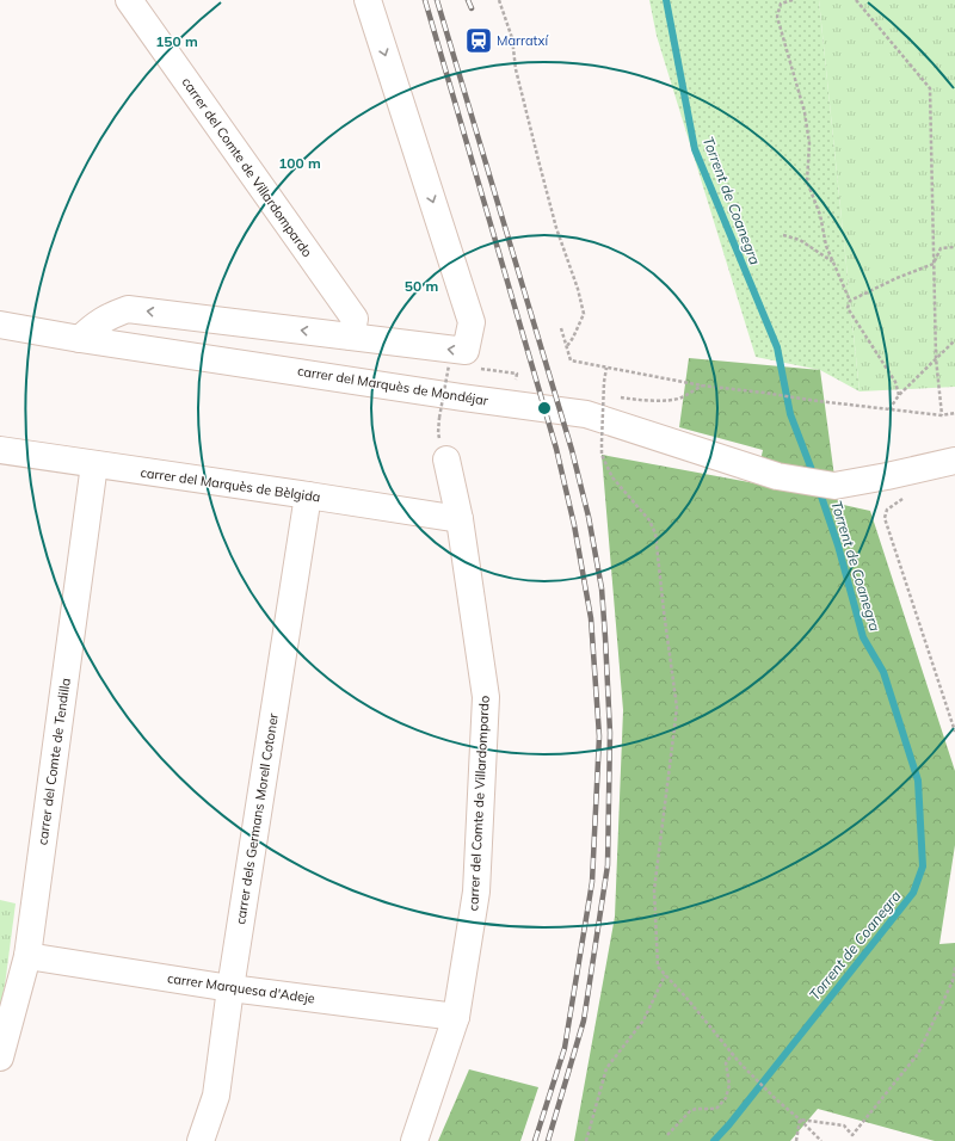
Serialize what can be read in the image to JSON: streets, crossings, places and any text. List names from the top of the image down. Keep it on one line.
{"streets":{"street":["carrer del Comte de Villardompardo","carrer del Marquès de Mondéjar","carrer del Marquès de Bèlgida","carrer del Comte de Tendilla","carrer dels Germans Morell Cotoner","carrer Marquesa d'Adeje"]},"crossings":[["carrer del Comte de Villardompardo","carrer del Marquès de Bèlgida"],["carrer del Comte de Villardompardo","carrer Marquesa d'Adeje"],["carrer del Marquès de Bèlgida","carrer del Comte de Tendilla"],["carrer del Marquès de Bèlgida","carrer dels Germans Morell Cotoner"],["carrer del Comte de Tendilla","carrer Marquesa d'Adeje"],["carrer dels Germans Morell Cotoner","carrer Marquesa d'Adeje"]],"water":["Torrent de Coanegra"],"places":{"station":["Marratxí"]},"rings":["150 m","100 m","50 m"]}
